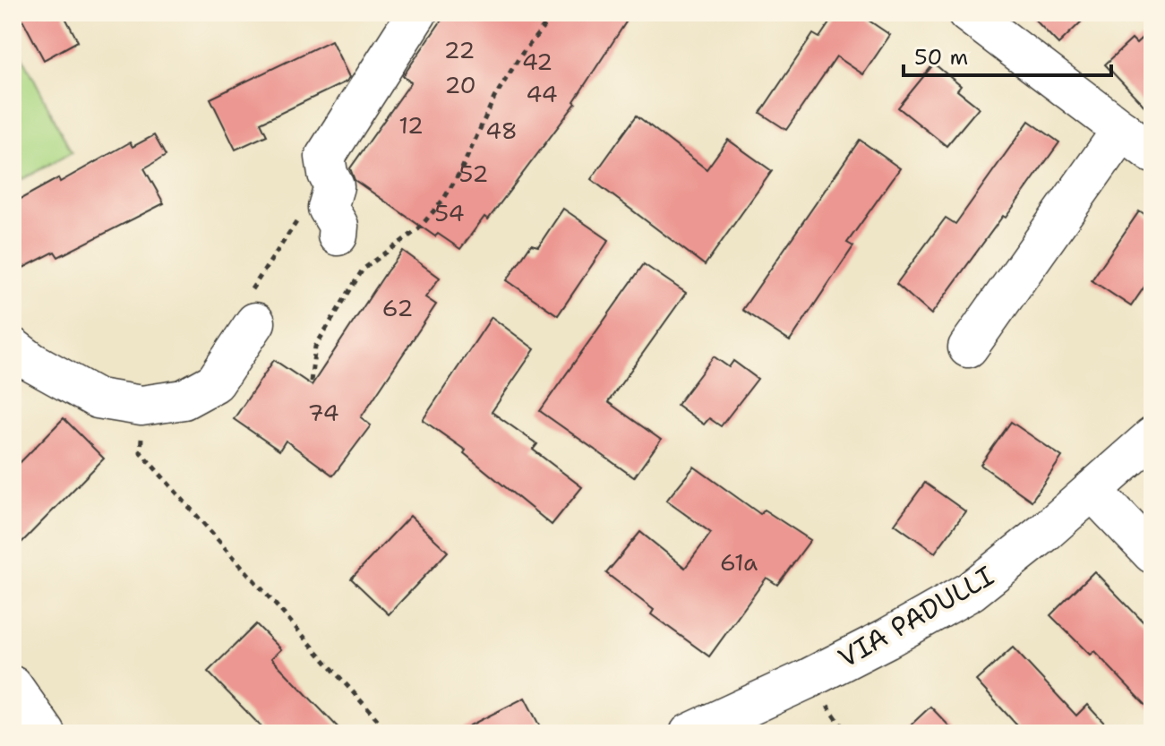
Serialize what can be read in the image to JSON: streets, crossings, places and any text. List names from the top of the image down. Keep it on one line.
{"streets":{"street":["VIA PADULLI"]},"house_numbers":["22","42","20","44","12","48","52","54","62","74","61a"],"scale_bar":"50 m"}
